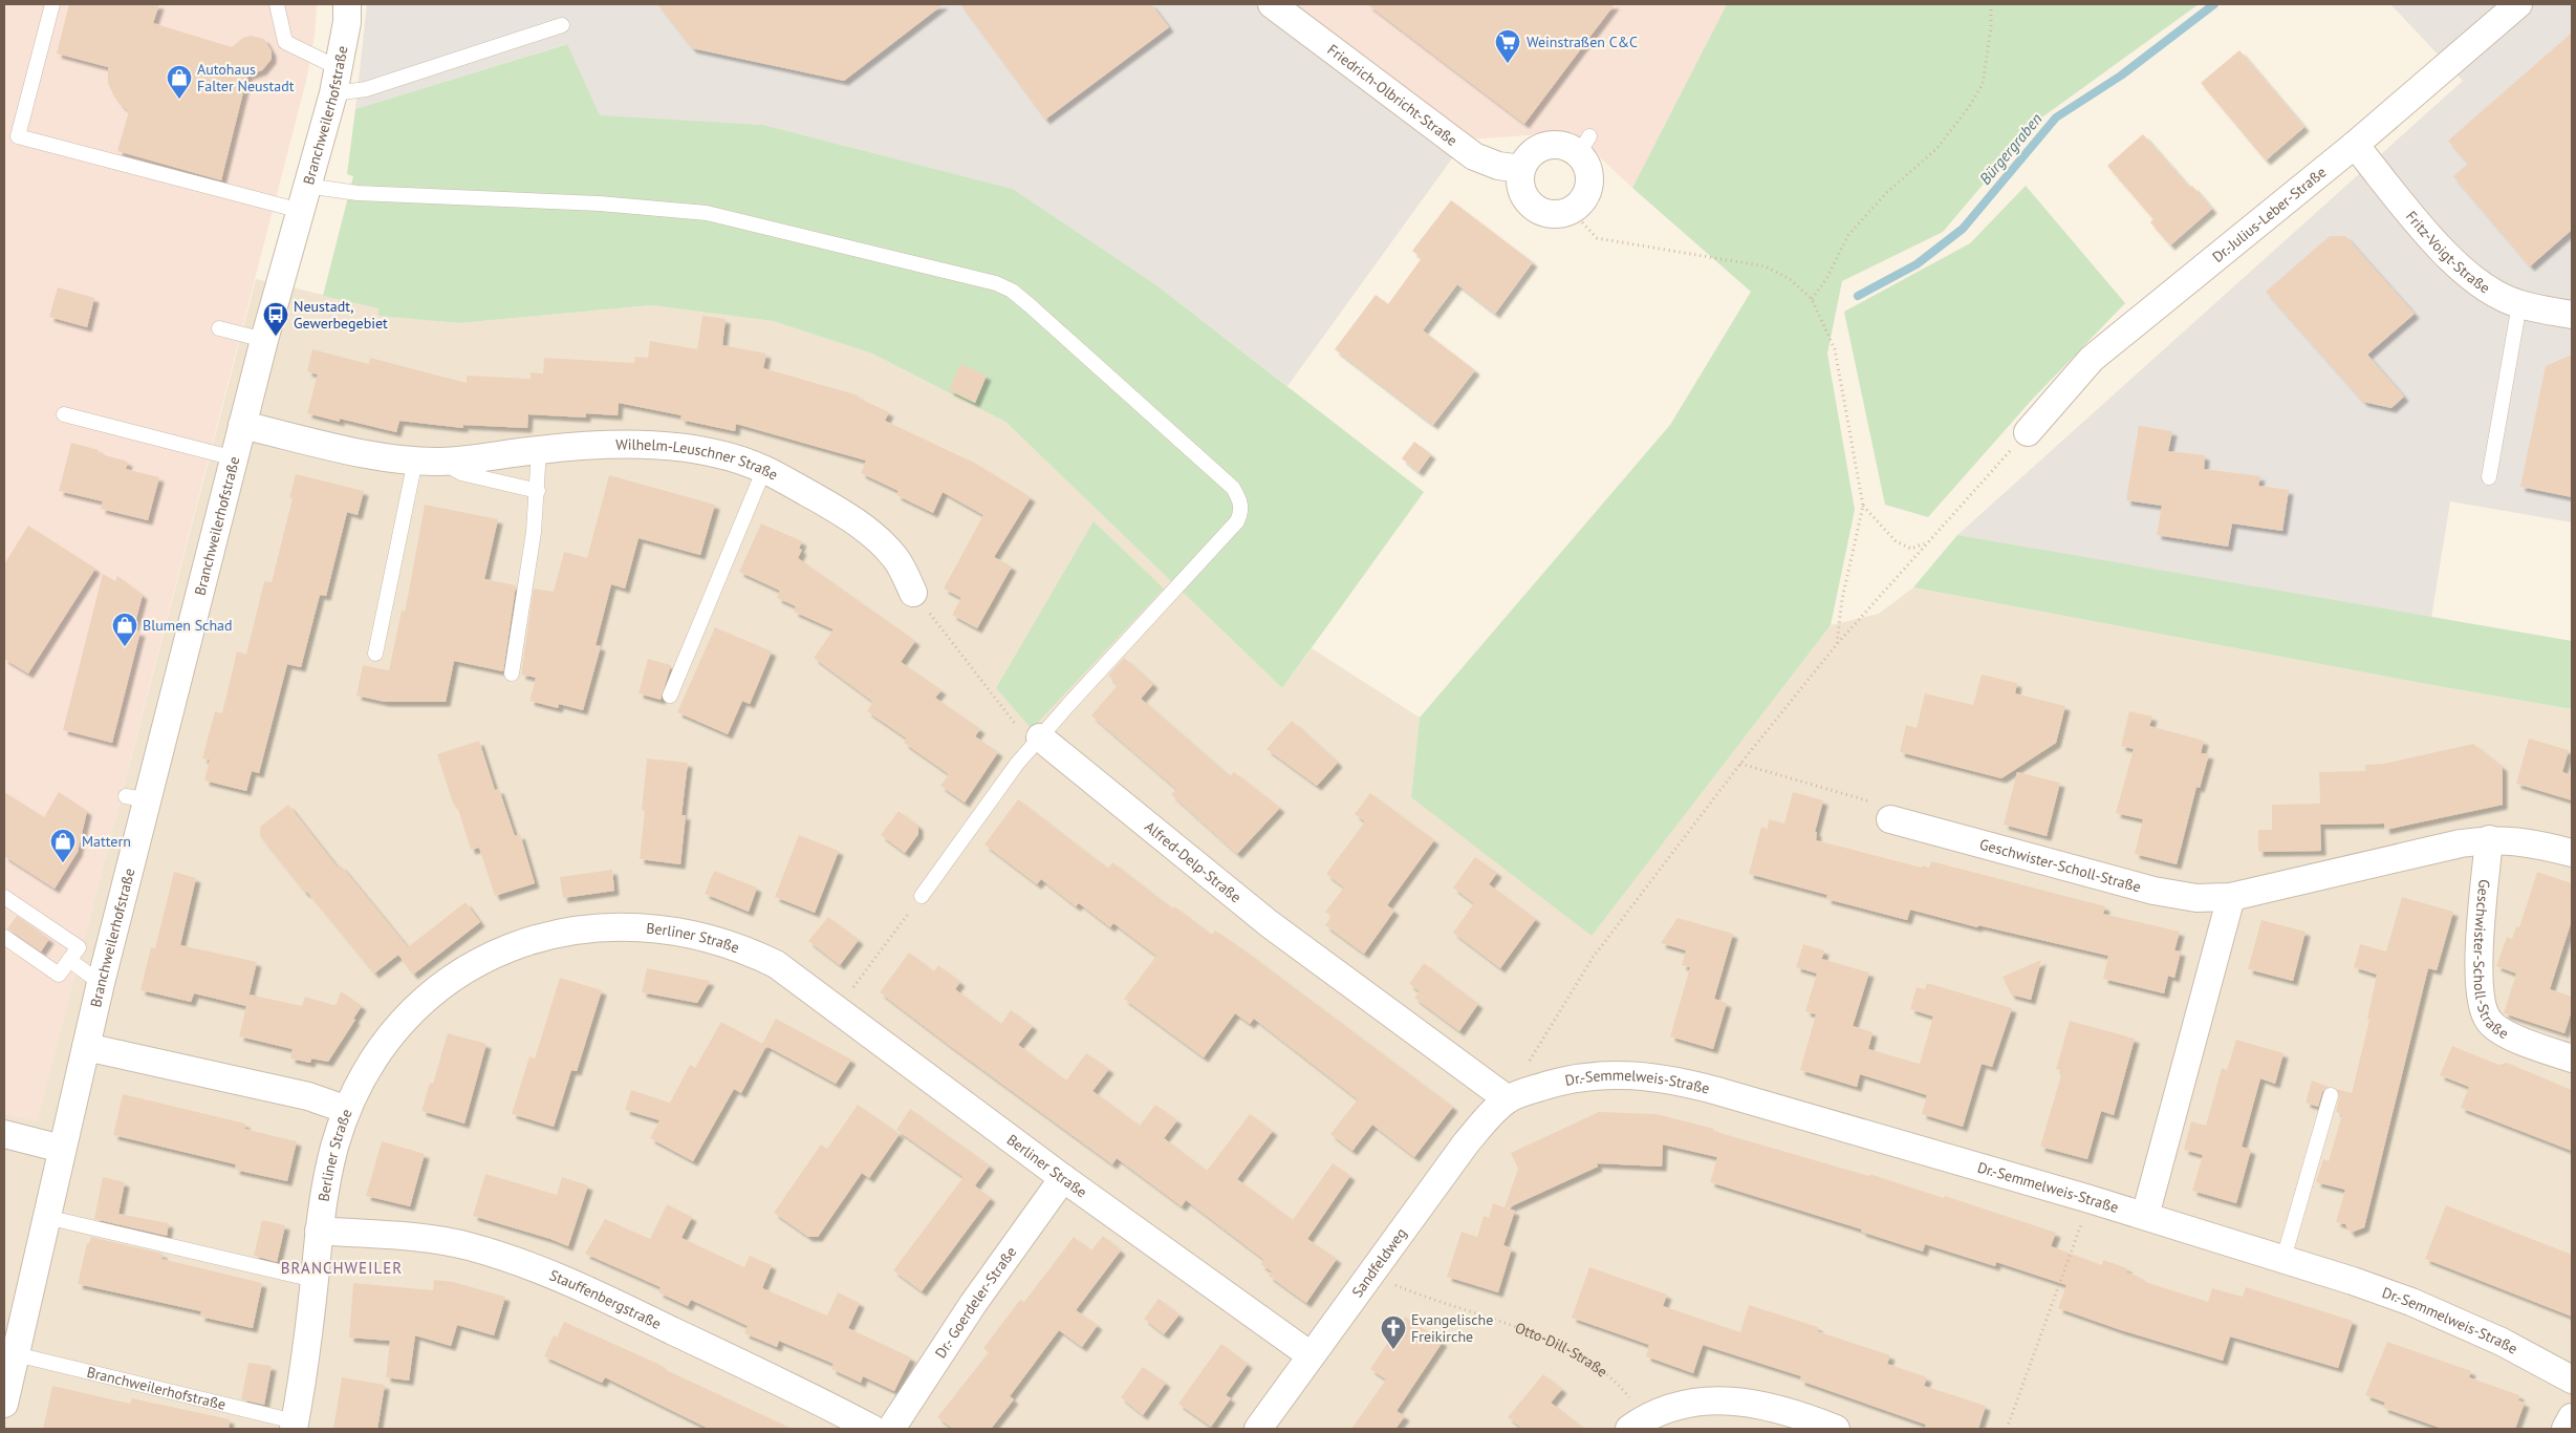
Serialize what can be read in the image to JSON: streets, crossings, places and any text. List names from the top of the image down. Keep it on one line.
{"streets":{"street":["Friedrich-Olbricht-Straße","Branchweilerhofstraße","Dr.-Julius-Leber-Straße","Fritz-Voigt-Straße","Wilhelm-Leuschner Straße","Alfred-Delp-Straße","Geschwister-Scholl-Straße","Berliner Straße","Dr.-Semmelweis-Straße","Sandfeldweg","Stauffenbergstraße","Dr.- Goerdeler-Straße"],"path":["Otto-Dill-Straße"]},"crossings":[["Branchweilerhofstraße","Wilhelm-Leuschner Straße"],["Branchweilerhofstraße","Berliner Straße"],["Dr.-Julius-Leber-Straße","Fritz-Voigt-Straße"],["Alfred-Delp-Straße","Dr.-Semmelweis-Straße"],["Alfred-Delp-Straße","Sandfeldweg"],["Berliner Straße","Sandfeldweg"],["Berliner Straße","Stauffenbergstraße"],["Berliner Straße","Dr.- Goerdeler-Straße"],["Dr.-Semmelweis-Straße","Sandfeldweg"],["Sandfeldweg","Otto-Dill-Straße"]],"districts":["BRANCHWEILER"],"water":["Bürgergraben"],"places":{"supermarket":["Weinstraßen C&C"],"shop":["Autohaus Falter Neustadt","Blumen Schad","Mattern"],"bus stop":["Neustadt, Gewerbegebiet"],"church":["Evangelische Freikirche"]}}
